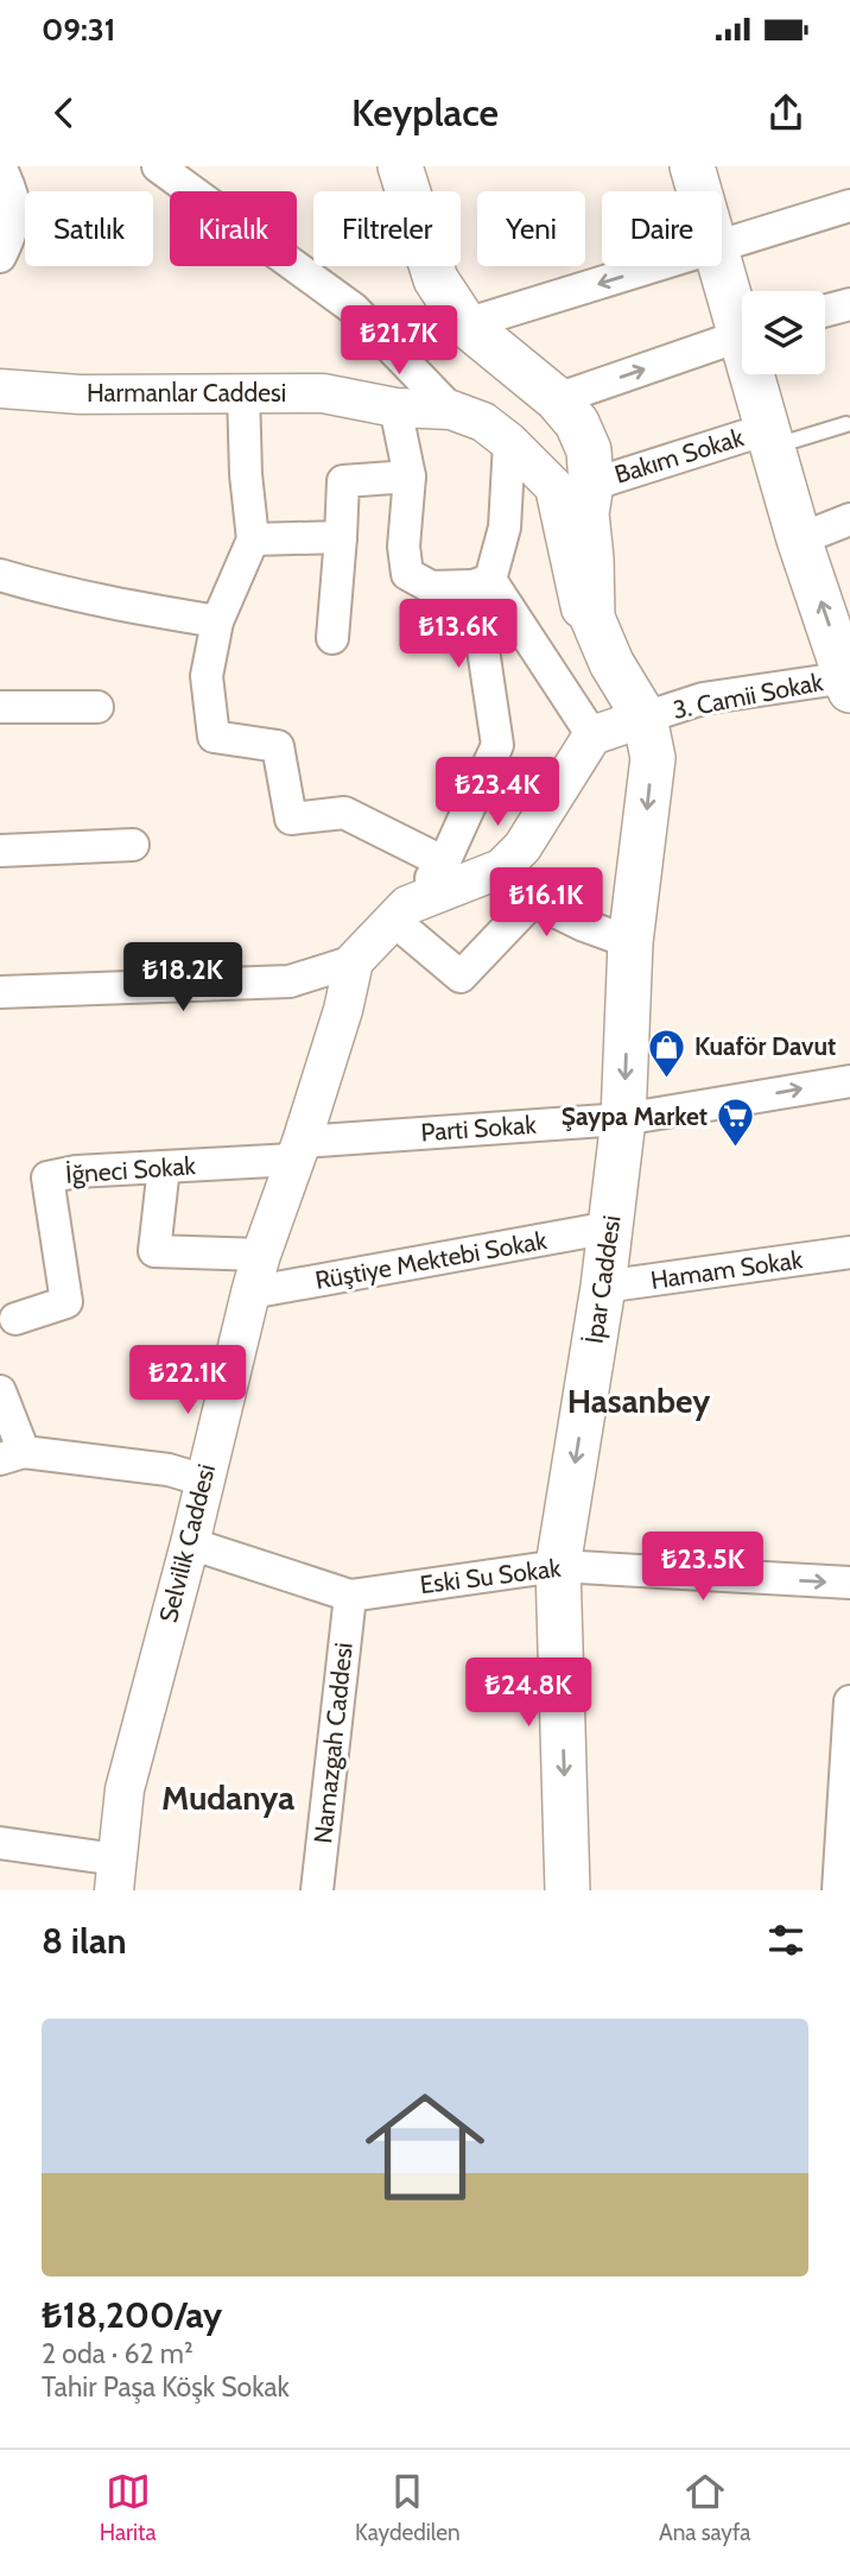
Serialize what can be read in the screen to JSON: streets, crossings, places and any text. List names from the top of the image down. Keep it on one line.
{"streets":{"main road":["İpar Caddesi"],"street":["Harmanlar Caddesi","Bakım Sokak","3. Camii Sokak","Parti Sokak","İğneci Sokak","Rüştiye Mektebi Sokak","Hamam Sokak","Selvilik Caddesi","Eski Su Sokak","Namazgah Caddesi"]},"crossings":[["Harmanlar Caddesi","İpar Caddesi"],["Bakım Sokak","İpar Caddesi"],["3. Camii Sokak","İpar Caddesi"],["Parti Sokak","İğneci Sokak"],["Parti Sokak","İpar Caddesi"],["Parti Sokak","Selvilik Caddesi"],["İğneci Sokak","Selvilik Caddesi"],["Rüştiye Mektebi Sokak","İpar Caddesi"],["Rüştiye Mektebi Sokak","Selvilik Caddesi"],["Hamam Sokak","İpar Caddesi"],["İpar Caddesi","Eski Su Sokak"],["Selvilik Caddesi","Eski Su Sokak"],["Eski Su Sokak","Namazgah Caddesi"]],"one_way":["Parti Sokak","İpar Caddesi","Eski Su Sokak"],"districts":["Hasanbey","Mudanya"],"places":{"shop":["Kuaför Davut"],"supermarket":["Şaypa Market"]},"page":{"status":"09:31","header":"Keyplace","chip":["Satılık","Kiralık","Filtreler","Yeni","Daire"],"price":["₺21.7K","₺13.6K","₺23.4K","₺16.1K","₺18.2K","₺22.1K","₺23.5K","₺24.8K"],"heading":"8 ilan","list":[{"name":"₺18,200/ay","note":"2 oda · 62 m² · Tahir Paşa Köşk Sokak"}],"tabs":["Harita","Kaydedilen","Ana sayfa"]}}
